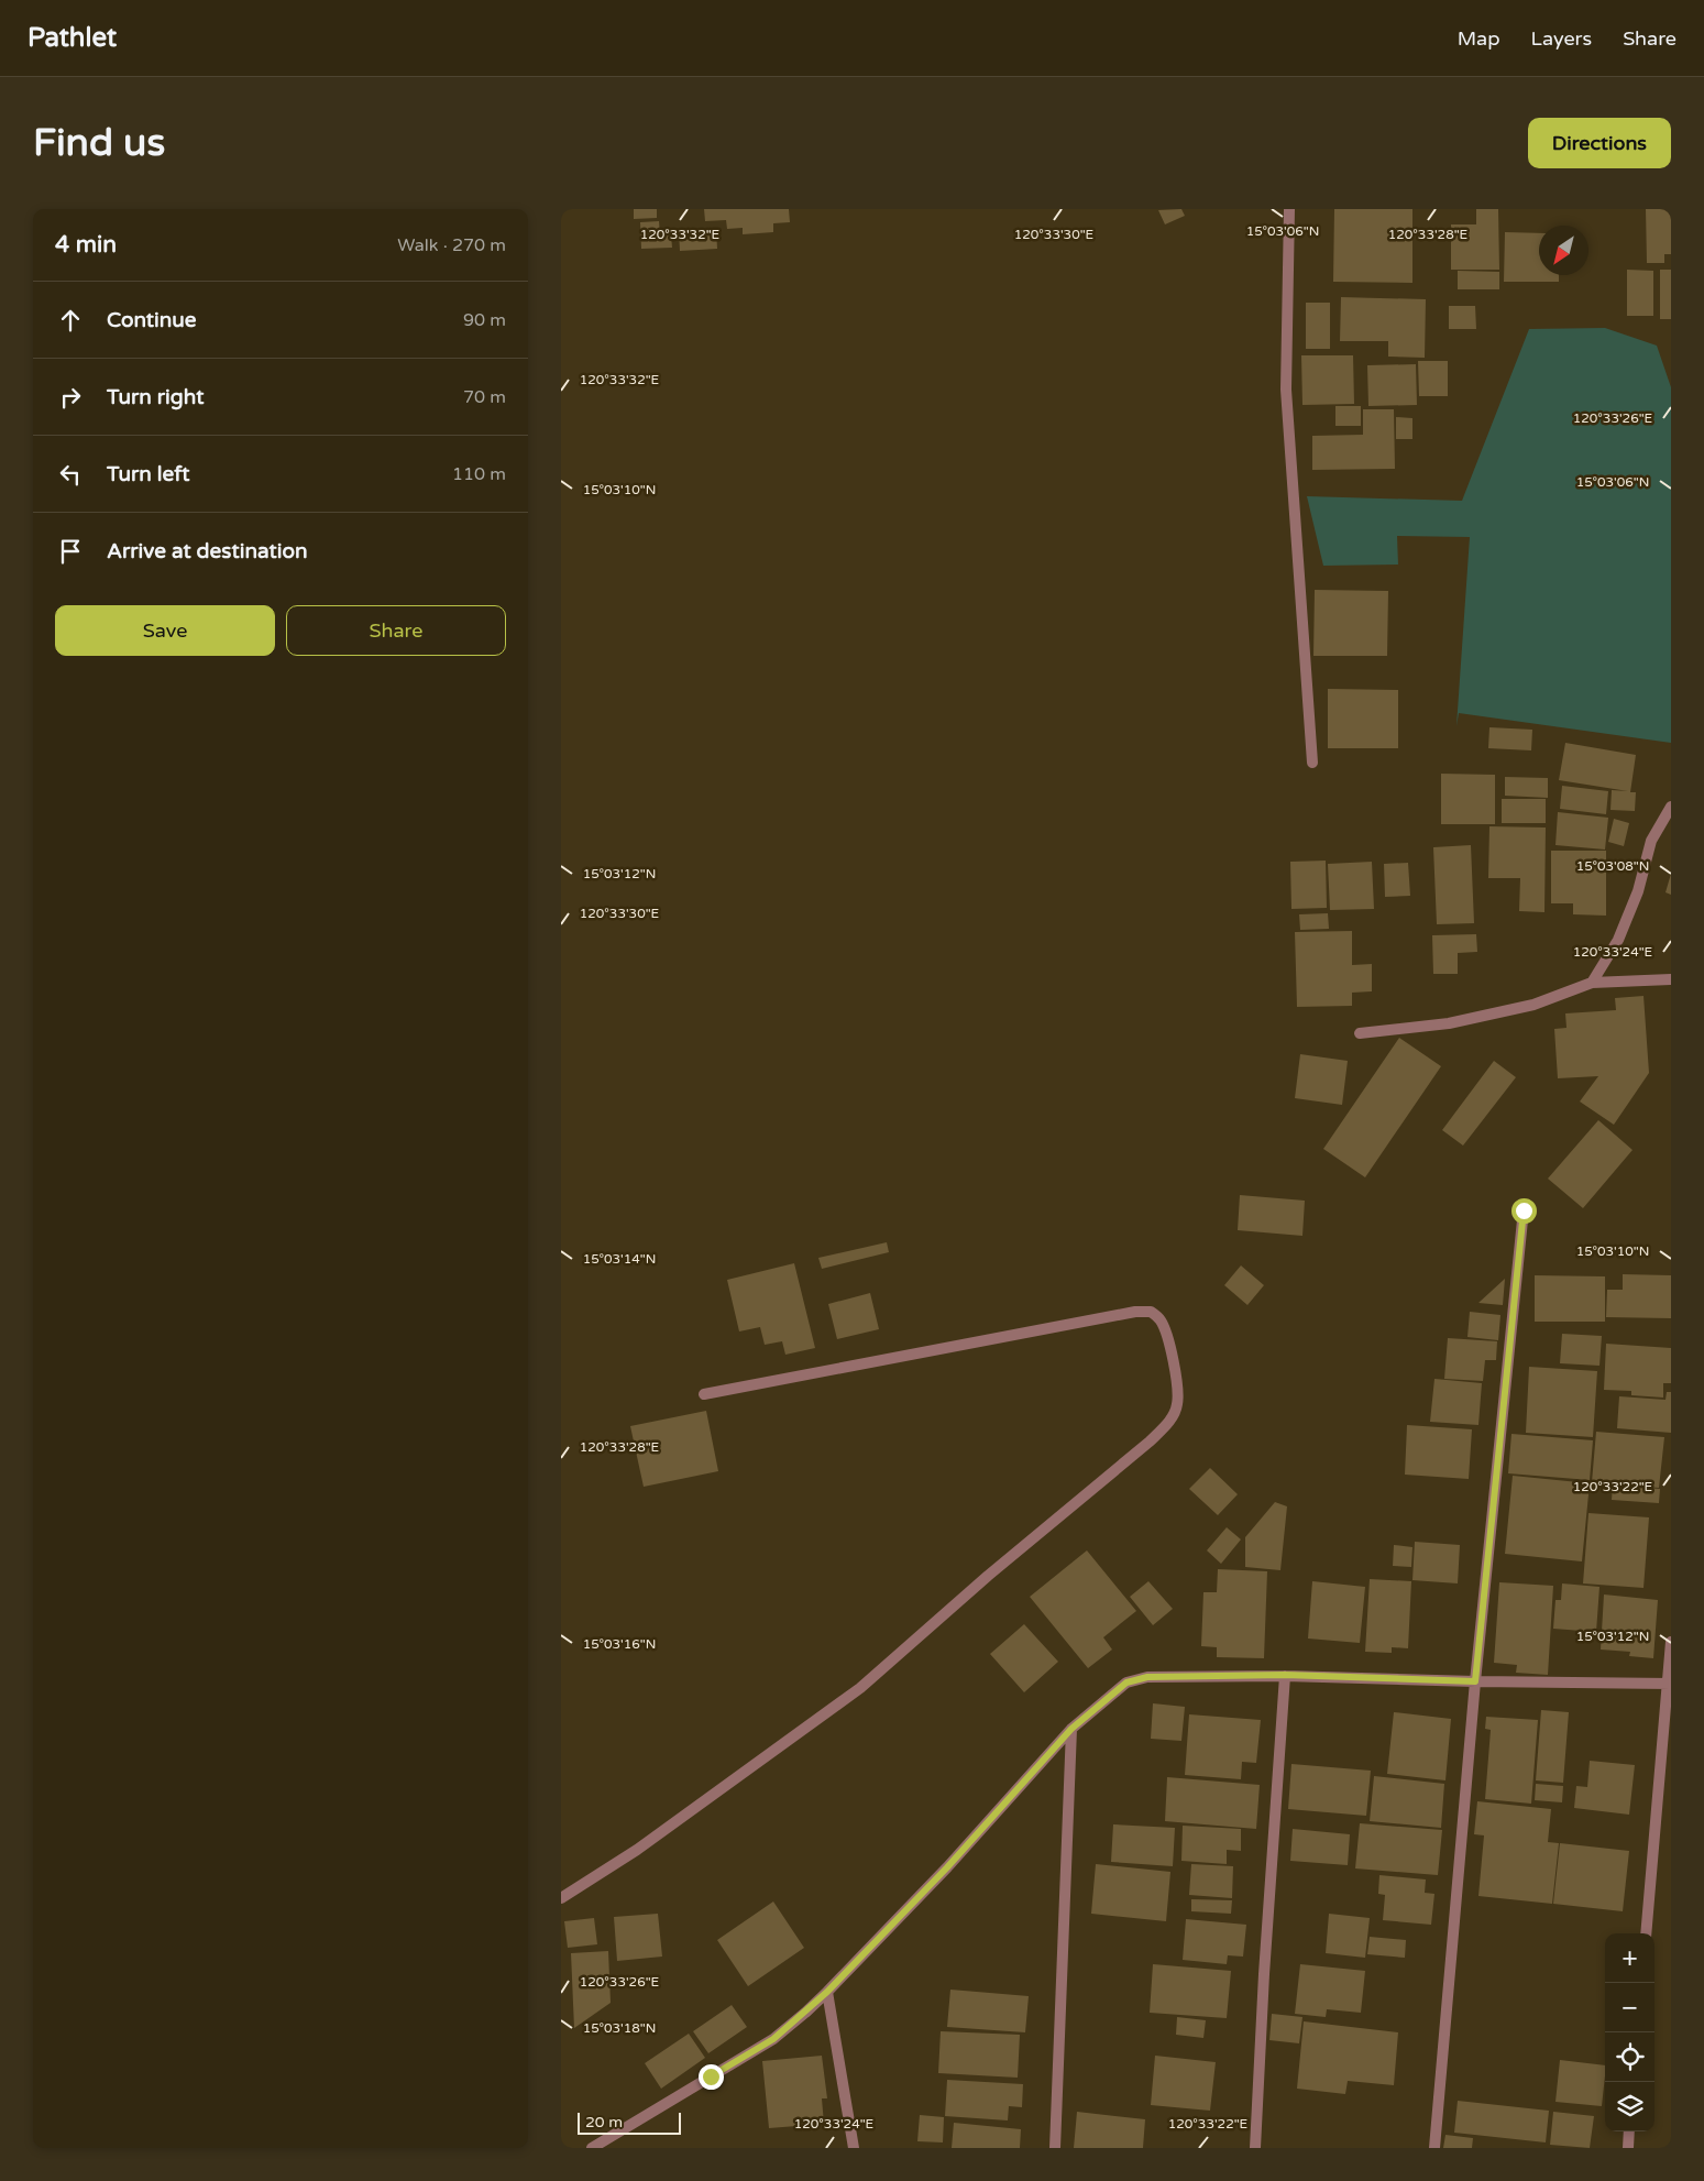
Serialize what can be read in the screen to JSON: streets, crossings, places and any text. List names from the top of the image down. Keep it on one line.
{"scale_bar":"20 m","north":"bottom left","page":{"header":"Pathlet","nav":["Map","Layers","Share"],"buttons":["Directions",["Save","Share"]],"title":"Find us","heading":["4 min","Walk · 270 m"],"list":[["Continue","90 m"],["Turn right","70 m"],["Turn left","110 m"],"Arrive at destination"],"map_buttons":["+","−"],"scale":"20 m"},"coordinates":["15°03'06\"N","120°33'32\"E","120°33'30\"E","120°33'28\"E","120°33'26\"E","15°03'10\"N","15°03'08\"N","15°03'12\"N","120°33'24\"E","15°03'14\"N","120°33'22\"E","15°03'16\"N","15°03'18\"N"]}
